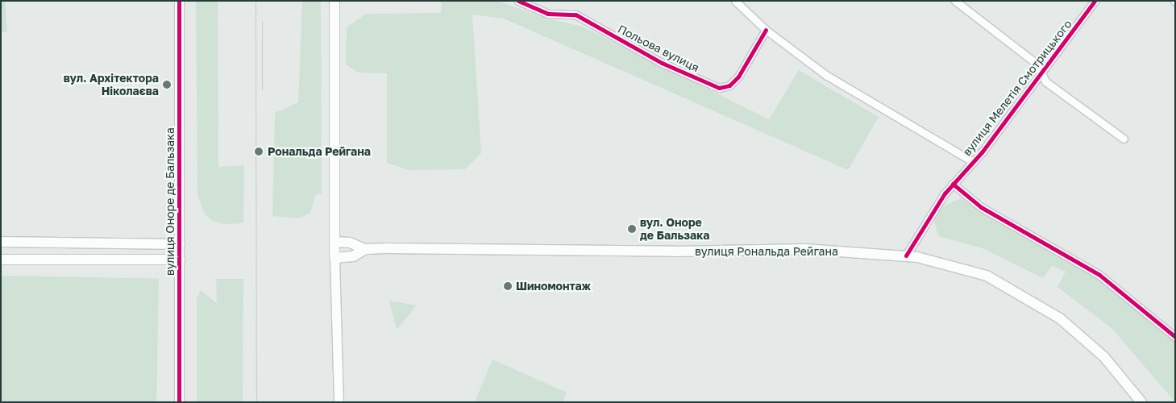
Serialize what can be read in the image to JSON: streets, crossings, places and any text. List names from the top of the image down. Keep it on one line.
{"streets":{"main road":["вулиця Рональда Рейгана"],"street":["Польова вулиця","вулиця Мелетія Смотрицького","вулиця Оноре де Бальзака"]},"crossings":[["Польова вулиця","вулиця Мелетія Смотрицького"],["вулиця Мелетія Смотрицького","вулиця Рональда Рейгана"]],"places":["вул. Архітектора Ніколаєва","Рональда Рейгана","вул. Оноре де Бальзака","Шиномонтаж"]}
